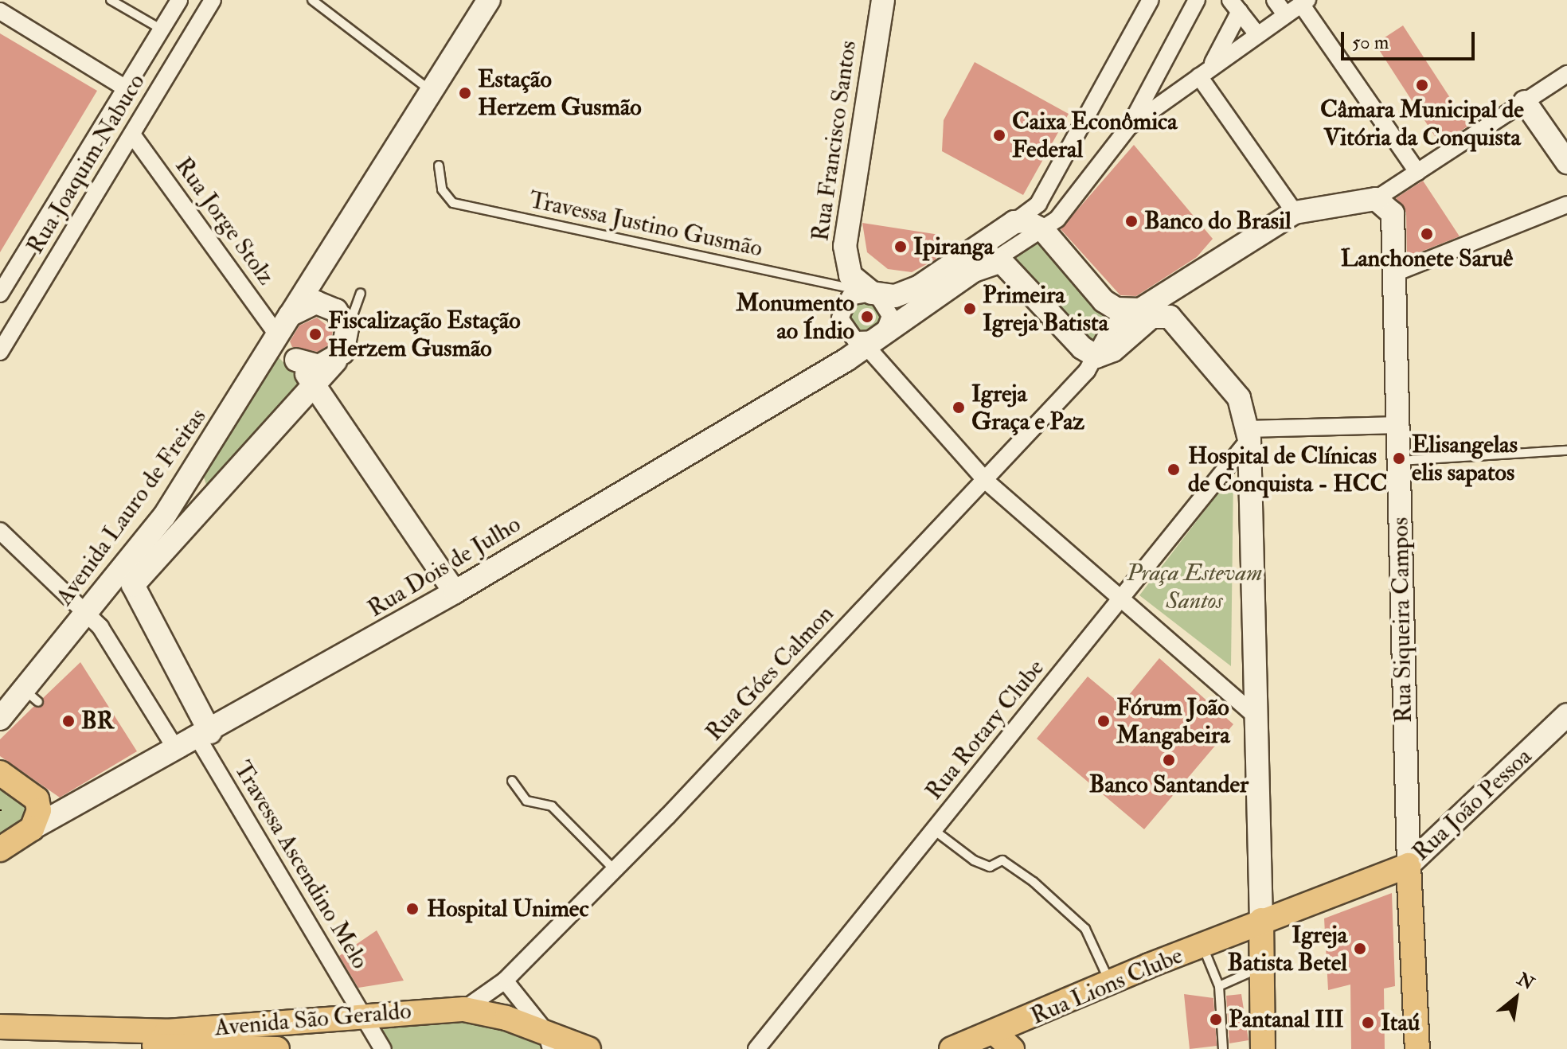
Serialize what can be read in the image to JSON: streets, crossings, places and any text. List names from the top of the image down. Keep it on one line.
{"streets":{"main road":["Rua Siqueira Campos","Rua João Pessoa","Rua Lions Clube","Avenida São Geraldo"],"street":["Rua Francisco Santos","Rua Joaquim Nabuco","Rua Jorge Stolz","Avenida Lauro de Freitas","Rua Dois de Julho","Rua Góes Calmon","Rua Rotary Clube","Travessa Ascendino Melo"],"lane":["Travessa Justino Gusmão"]},"crossings":[["Rua Francisco Santos","Travessa Justino Gusmão"],["Rua Francisco Santos","Rua Dois de Julho"],["Rua Joaquim Nabuco","Rua Jorge Stolz"],["Rua Jorge Stolz","Avenida Lauro de Freitas"],["Travessa Justino Gusmão","Rua Dois de Julho"],["Rua Dois de Julho","Travessa Ascendino Melo"],["Rua Siqueira Campos","Rua João Pessoa"],["Rua Góes Calmon","Avenida São Geraldo"],["Rua João Pessoa","Rua Lions Clube"],["Travessa Ascendino Melo","Avenida São Geraldo"]],"parks":["Praça Estevam Santos"],"places":["Câmara Municipal de Vitória da Conquista","Estação Herzem Gusmão","Caixa Econômica Federal","Banco do Brasil","Lanchonete Saruê","Ipiranga","Primeira Igreja Batista","Monumento ao Índio","Fiscalização Estação Herzem Gusmão","Igreja Graça e Paz","Elisangelas elis sapatos","Hospital de Clínicas de Conquista - HCC","BR","Fórum João Mangabeira","Banco Santander","Hospital Unimec","Igreja Batista Betel","Pantanal III","Itaú"],"scale_bar":"50 m","north":"top right"}
